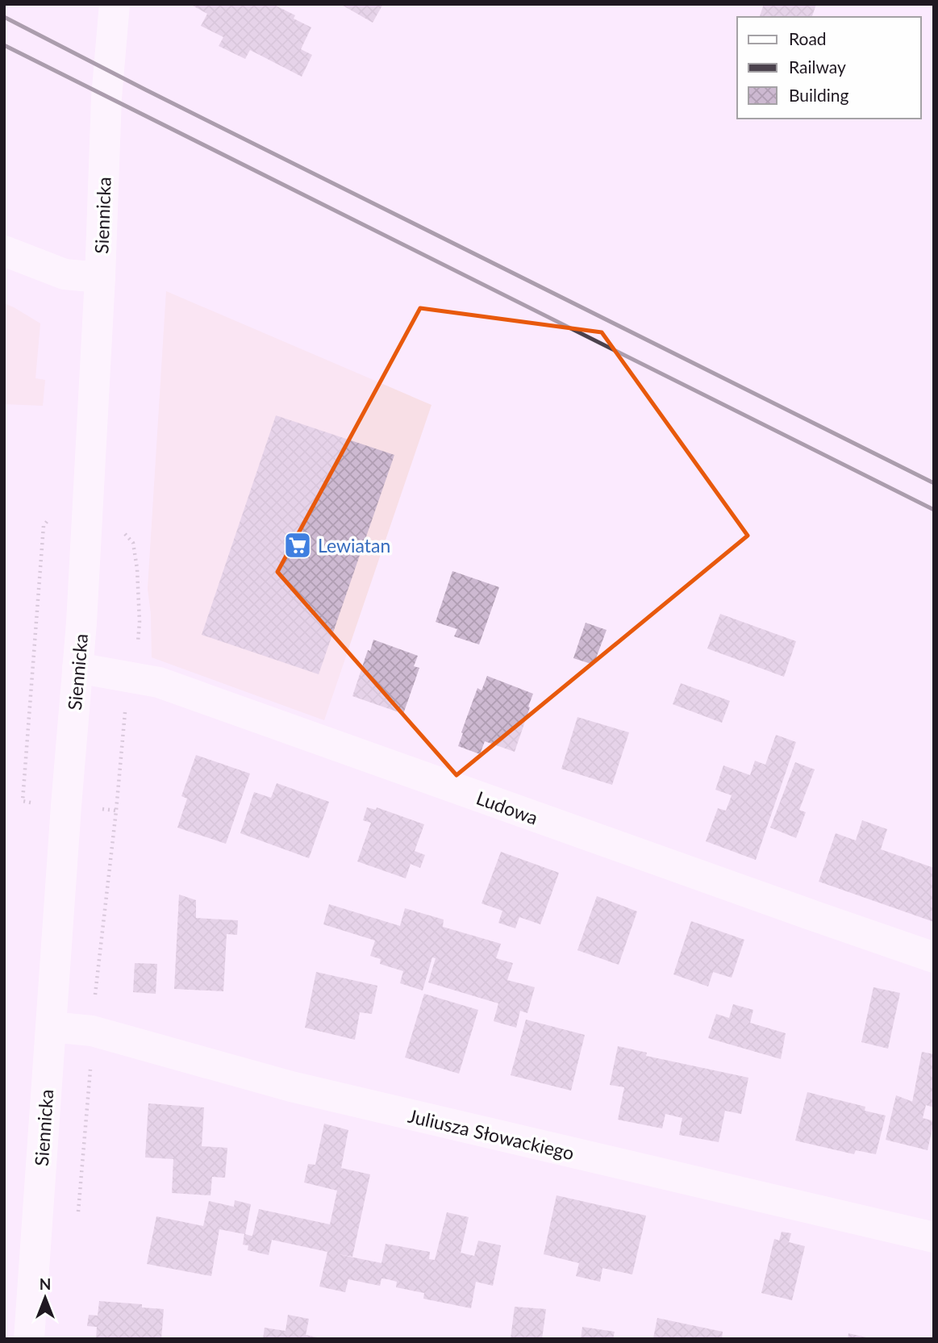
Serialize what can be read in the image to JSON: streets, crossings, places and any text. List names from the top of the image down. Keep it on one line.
{"streets":{"street":["Siennicka","Ludowa","Juliusza Słowackiego"]},"crossings":[["Siennicka","Ludowa"],["Siennicka","Juliusza Słowackiego"]],"places":{"supermarket":["Lewiatan"]},"legend":["Road","Railway","Building"],"north":"top"}
